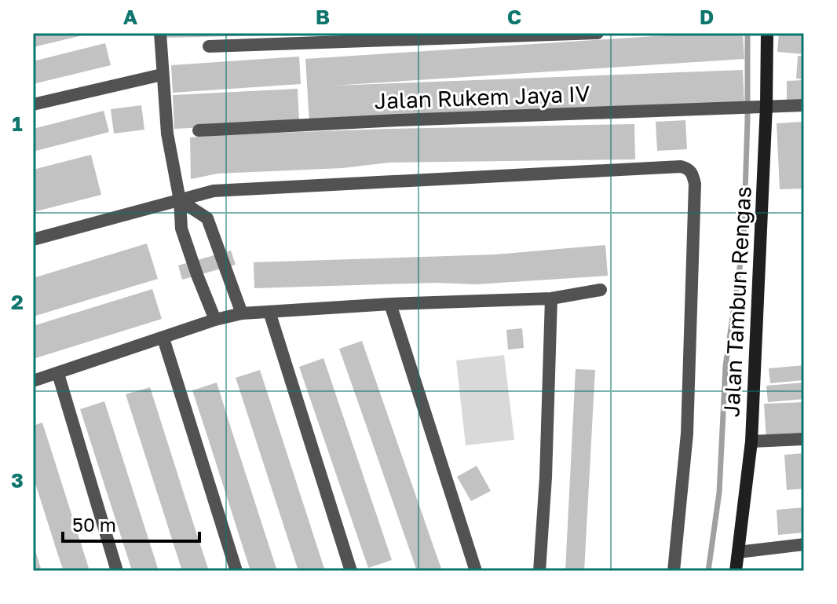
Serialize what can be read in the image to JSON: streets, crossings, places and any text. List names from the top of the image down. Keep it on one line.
{"streets":{"street":["Jalan Rukem Jaya IV","Jalan Tambun Rengas"]},"crossings":[["Jalan Rukem Jaya IV","Jalan Tambun Rengas"]],"scale_bar":"50 m","grid":{"columns":["A","B","C","D"],"rows":["1","2","3"]}}
